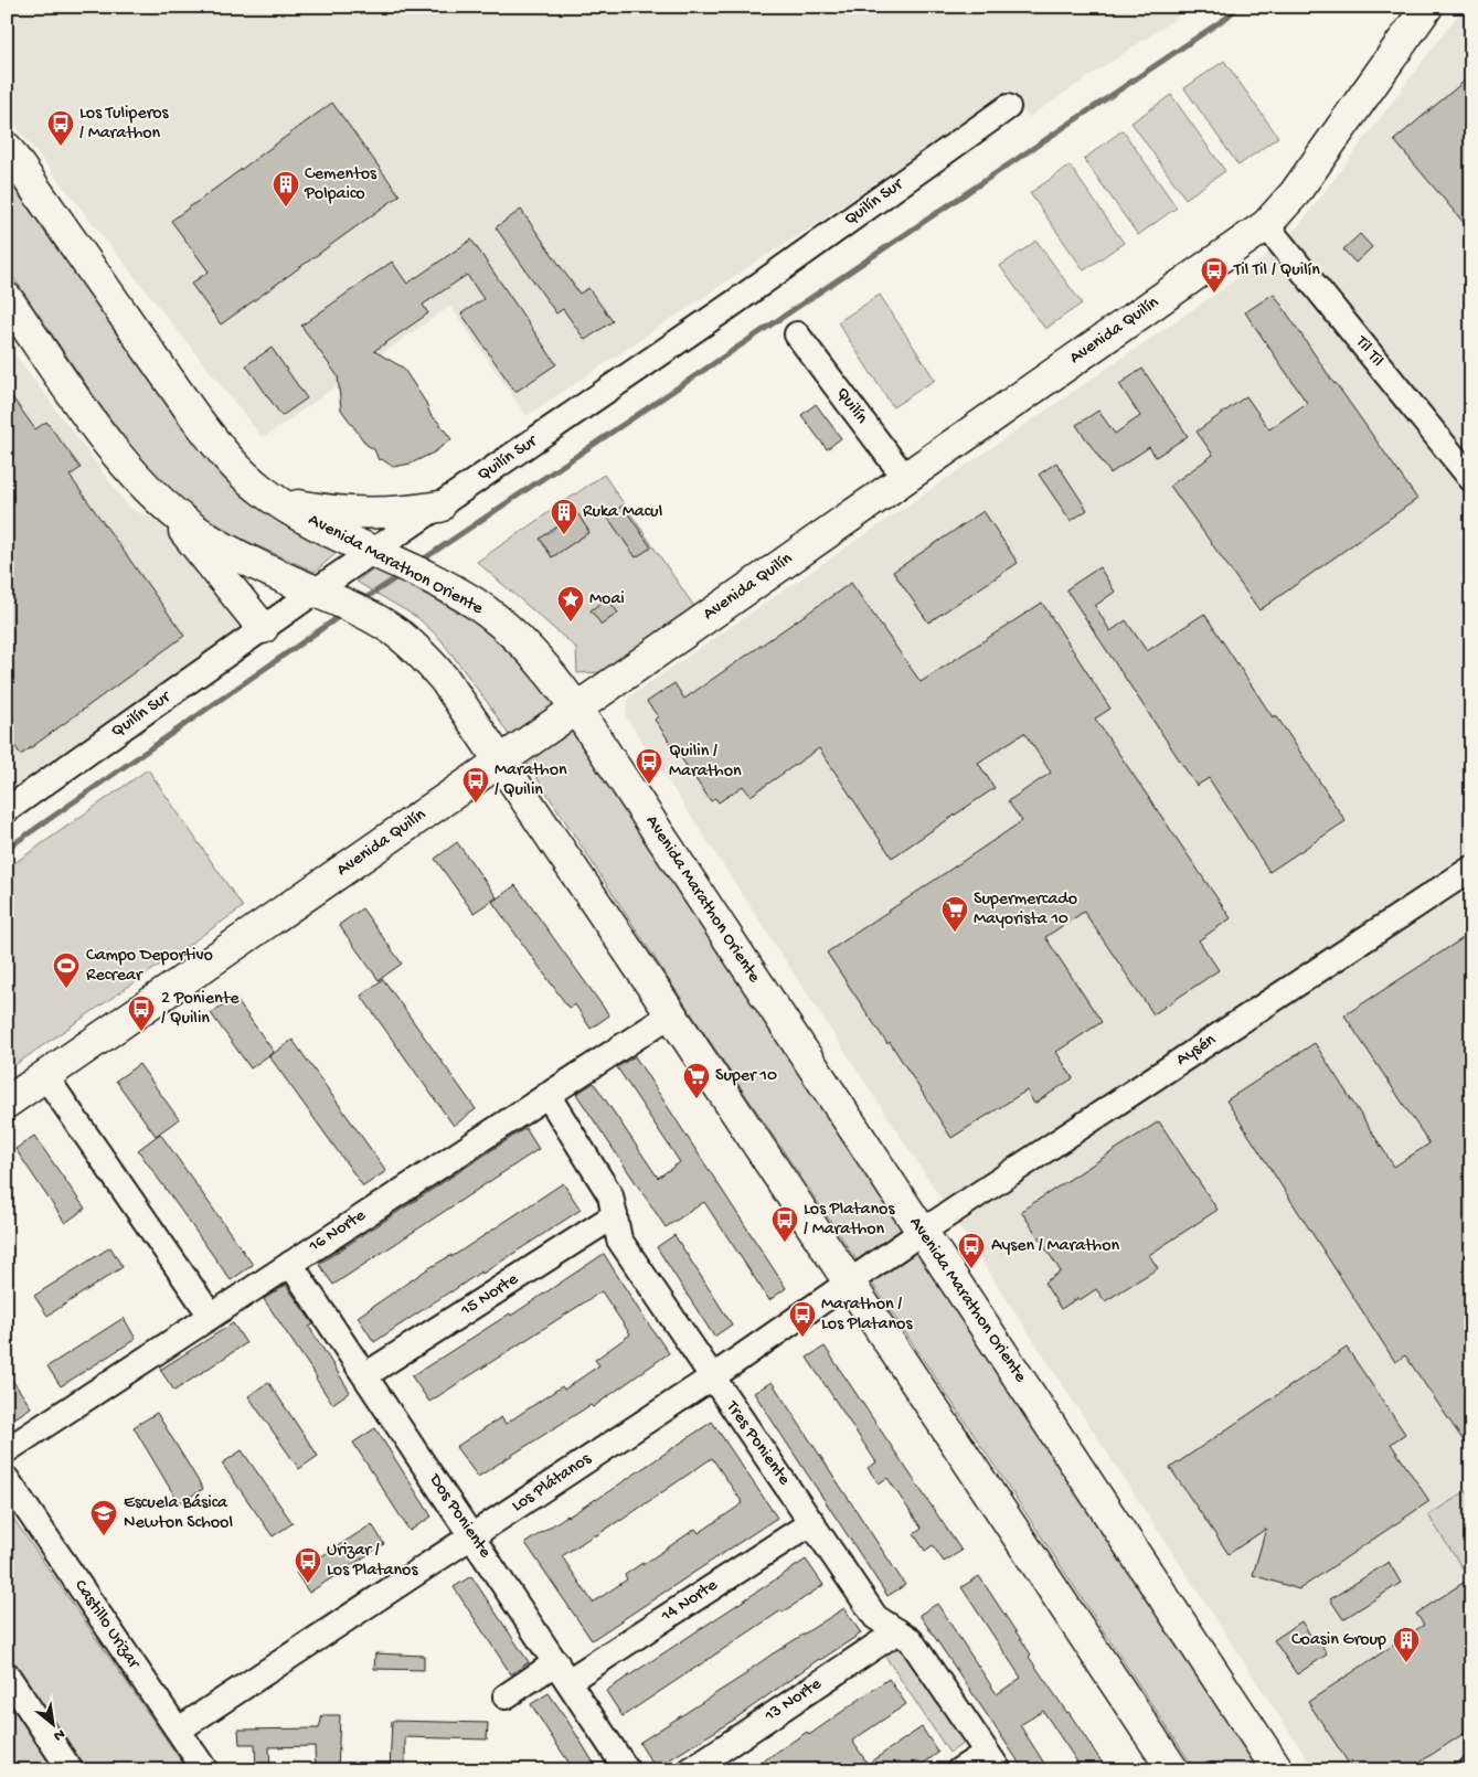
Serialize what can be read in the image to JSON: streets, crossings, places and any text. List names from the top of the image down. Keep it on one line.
{"streets":{"main road":["Avenida Quilín","Avenida Marathon Oriente"],"street":["Quilín Sur","Til Til","Quilín","Aysén","16 Norte","15 Norte","Tres Poniente","Los Plátanos","Dos Poniente","14 Norte","Castillo Urizar","13 Norte"]},"crossings":[["Quilín Sur","Avenida Marathon Oriente"],["Avenida Quilín","Til Til"],["Avenida Quilín","Quilín"],["Avenida Quilín","Avenida Marathon Oriente"],["Avenida Marathon Oriente","Aysén"],["Avenida Marathon Oriente","Los Plátanos"],["Aysén","Los Plátanos"],["16 Norte","Tres Poniente"],["16 Norte","Dos Poniente"],["15 Norte","Tres Poniente"],["15 Norte","Dos Poniente"],["Tres Poniente","Los Plátanos"],["Tres Poniente","14 Norte"],["Tres Poniente","13 Norte"],["Los Plátanos","Dos Poniente"],["Los Plátanos","Castillo Urizar"],["Dos Poniente","14 Norte"]],"places":{"bus stop":["Los Tuliperos / Marathon","Til Til / Quilín","Quilin / Marathon","Marathon / Quilin","2 Poniente / Quilin","Los Platanos / Marathon","Aysen / Marathon","Marathon / Los Platanos","Urizar / Los Platanos"],"building":["Cementos Polpaico","Ruka Macul","Coasin Group"],"place":["Moai"],"supermarket":["Supermercado Mayorista 10","Super 10"],"sports":["Campo Deportivo Recrear"],"school or university":["Escuela Básica Newton School"]},"north":"bottom right"}
